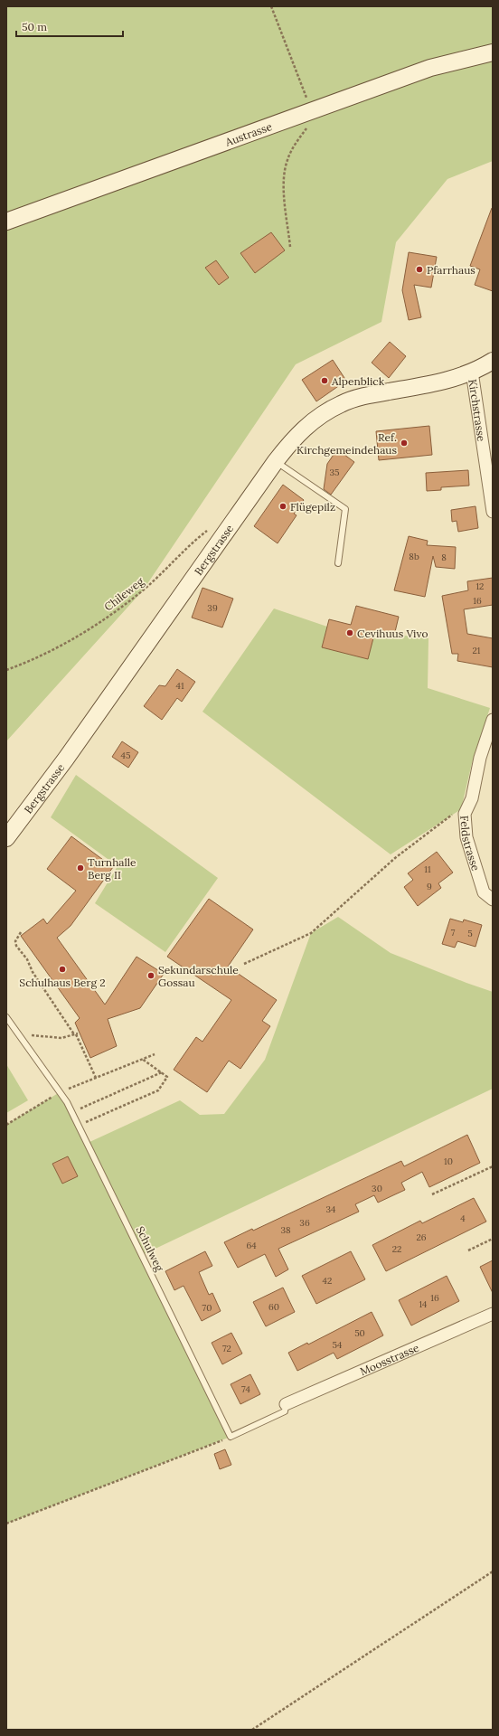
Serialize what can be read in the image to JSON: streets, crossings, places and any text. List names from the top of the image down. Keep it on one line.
{"streets":{"street":["Austrasse","Kirchstrasse","Bergstrasse","Feldstrasse","Moosstrasse"],"lane":["Schulweg"],"path":["Chileweg"]},"crossings":[["Kirchstrasse","Bergstrasse"]],"places":["Pfarrhaus","Alpenblick","Ref. Kirchgemeindehaus","Flügepilz","Cevihuus Vivo","Turnhalle Berg II","Schulhaus Berg 2","Sekundarschule Gossau"],"house_numbers":["35","8b","8","12","16","39","21","41","45","11","9","7","5","10","30","34","4","36","38","26","64","22","42","16","14","60","70","50","54","72","74"],"scale_bar":"50 m"}
